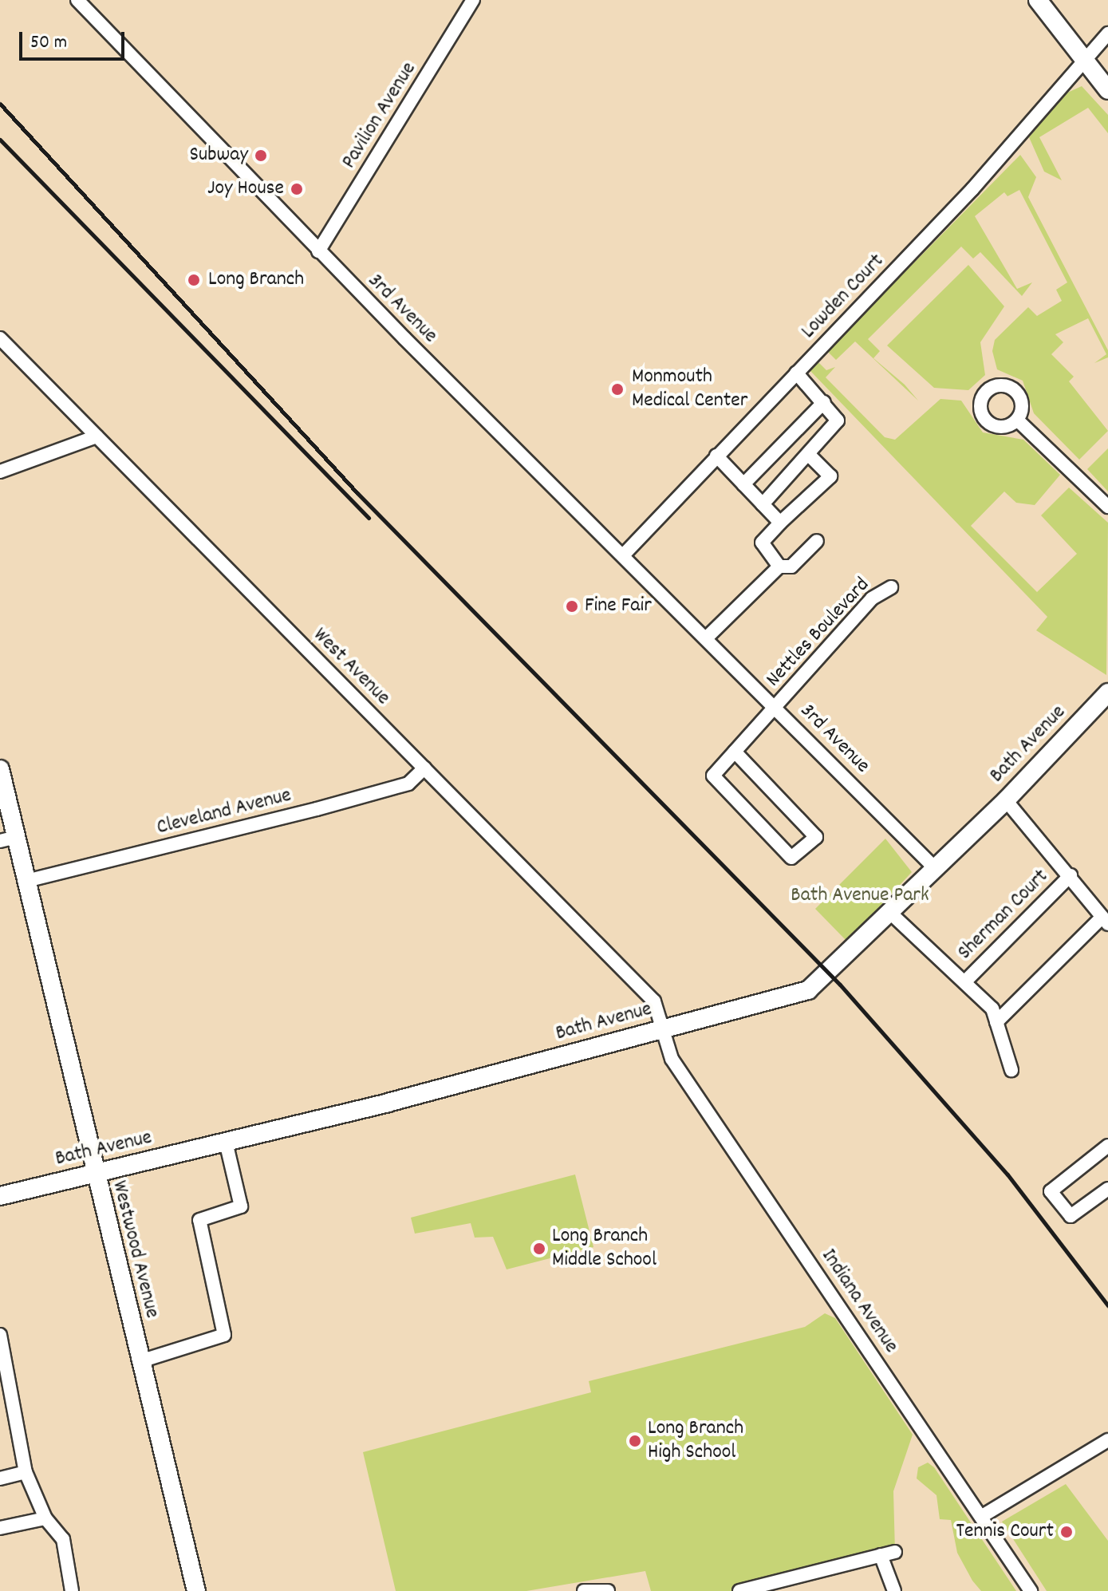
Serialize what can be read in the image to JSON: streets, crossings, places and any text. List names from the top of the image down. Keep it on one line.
{"streets":{"street":["Pavilion Avenue","Lowden Court","3rd Avenue","Nettles Boulevard","West Avenue","Bath Avenue","Cleveland Avenue","Sherman Court","Westwood Avenue","Indiana Avenue"]},"crossings":[["Pavilion Avenue","3rd Avenue"],["Lowden Court","3rd Avenue"],["3rd Avenue","Nettles Boulevard"],["3rd Avenue","Bath Avenue"],["West Avenue","Bath Avenue"],["West Avenue","Cleveland Avenue"],["West Avenue","Indiana Avenue"],["Bath Avenue","Sherman Court"],["Bath Avenue","Westwood Avenue"],["Bath Avenue","Indiana Avenue"],["Cleveland Avenue","Westwood Avenue"]],"parks":["Bath Avenue Park"],"places":["Subway","Joy House","Long Branch","Monmouth Medical Center","Fine Fair","Long Branch Middle School","Long Branch High School","Tennis Court"],"scale_bar":"50 m"}
